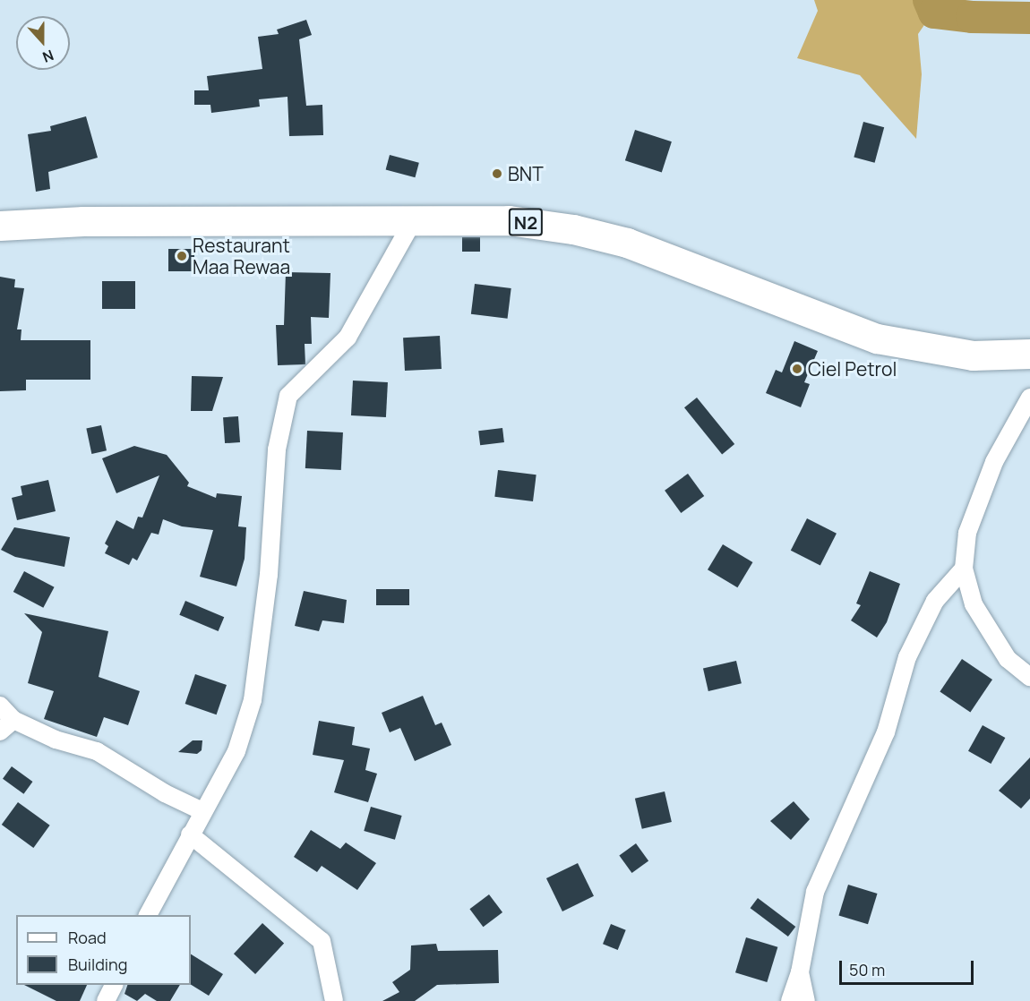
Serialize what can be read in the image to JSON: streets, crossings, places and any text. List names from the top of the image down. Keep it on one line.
{"streets":{"highway":["N2"]},"places":["BNT","Restaurant Maa Rewaa","Ciel Petrol"],"legend":["Road","Building"],"scale_bar":"50 m","north":"bottom"}
